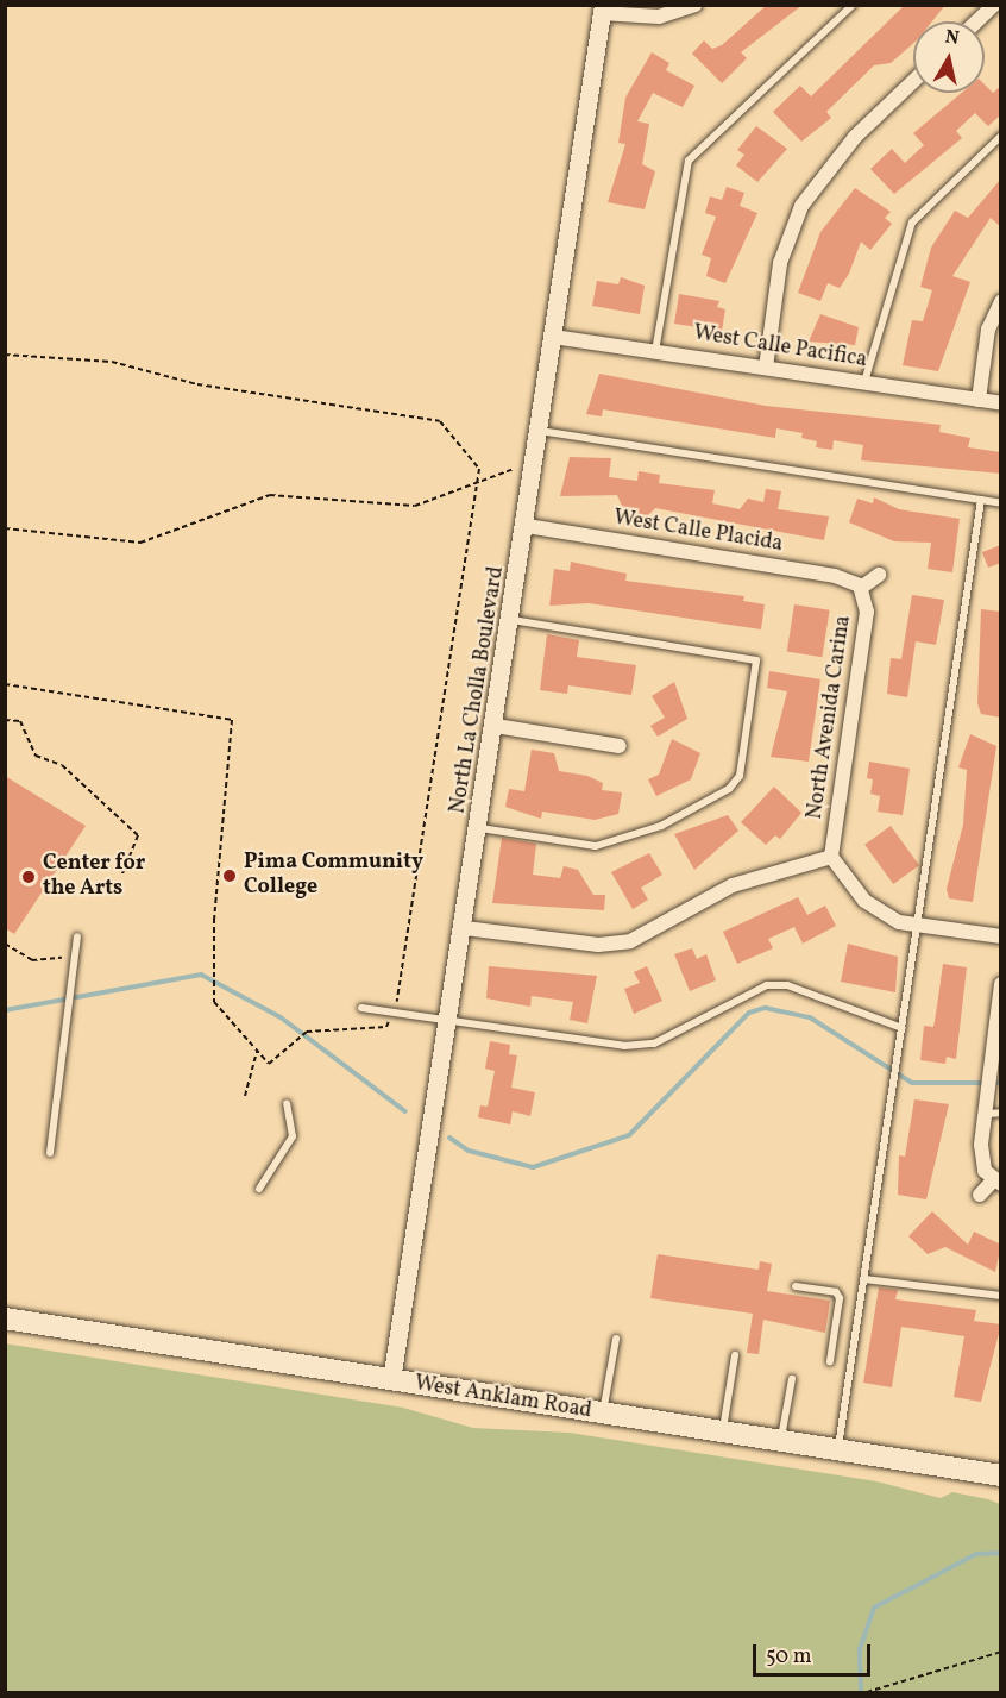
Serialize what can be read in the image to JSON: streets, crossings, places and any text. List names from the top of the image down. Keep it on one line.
{"streets":{"main road":["West Anklam Road"],"street":["West Calle Pacifica","West Calle Placida","North La Cholla Boulevard","North Avenida Carina"]},"crossings":[["West Calle Pacifica","North La Cholla Boulevard"],["West Calle Placida","North La Cholla Boulevard"],["West Calle Placida","North Avenida Carina"],["North La Cholla Boulevard","West Anklam Road"]],"places":["Pima Community College","Center for the Arts"],"scale_bar":"50 m","north":"top"}
